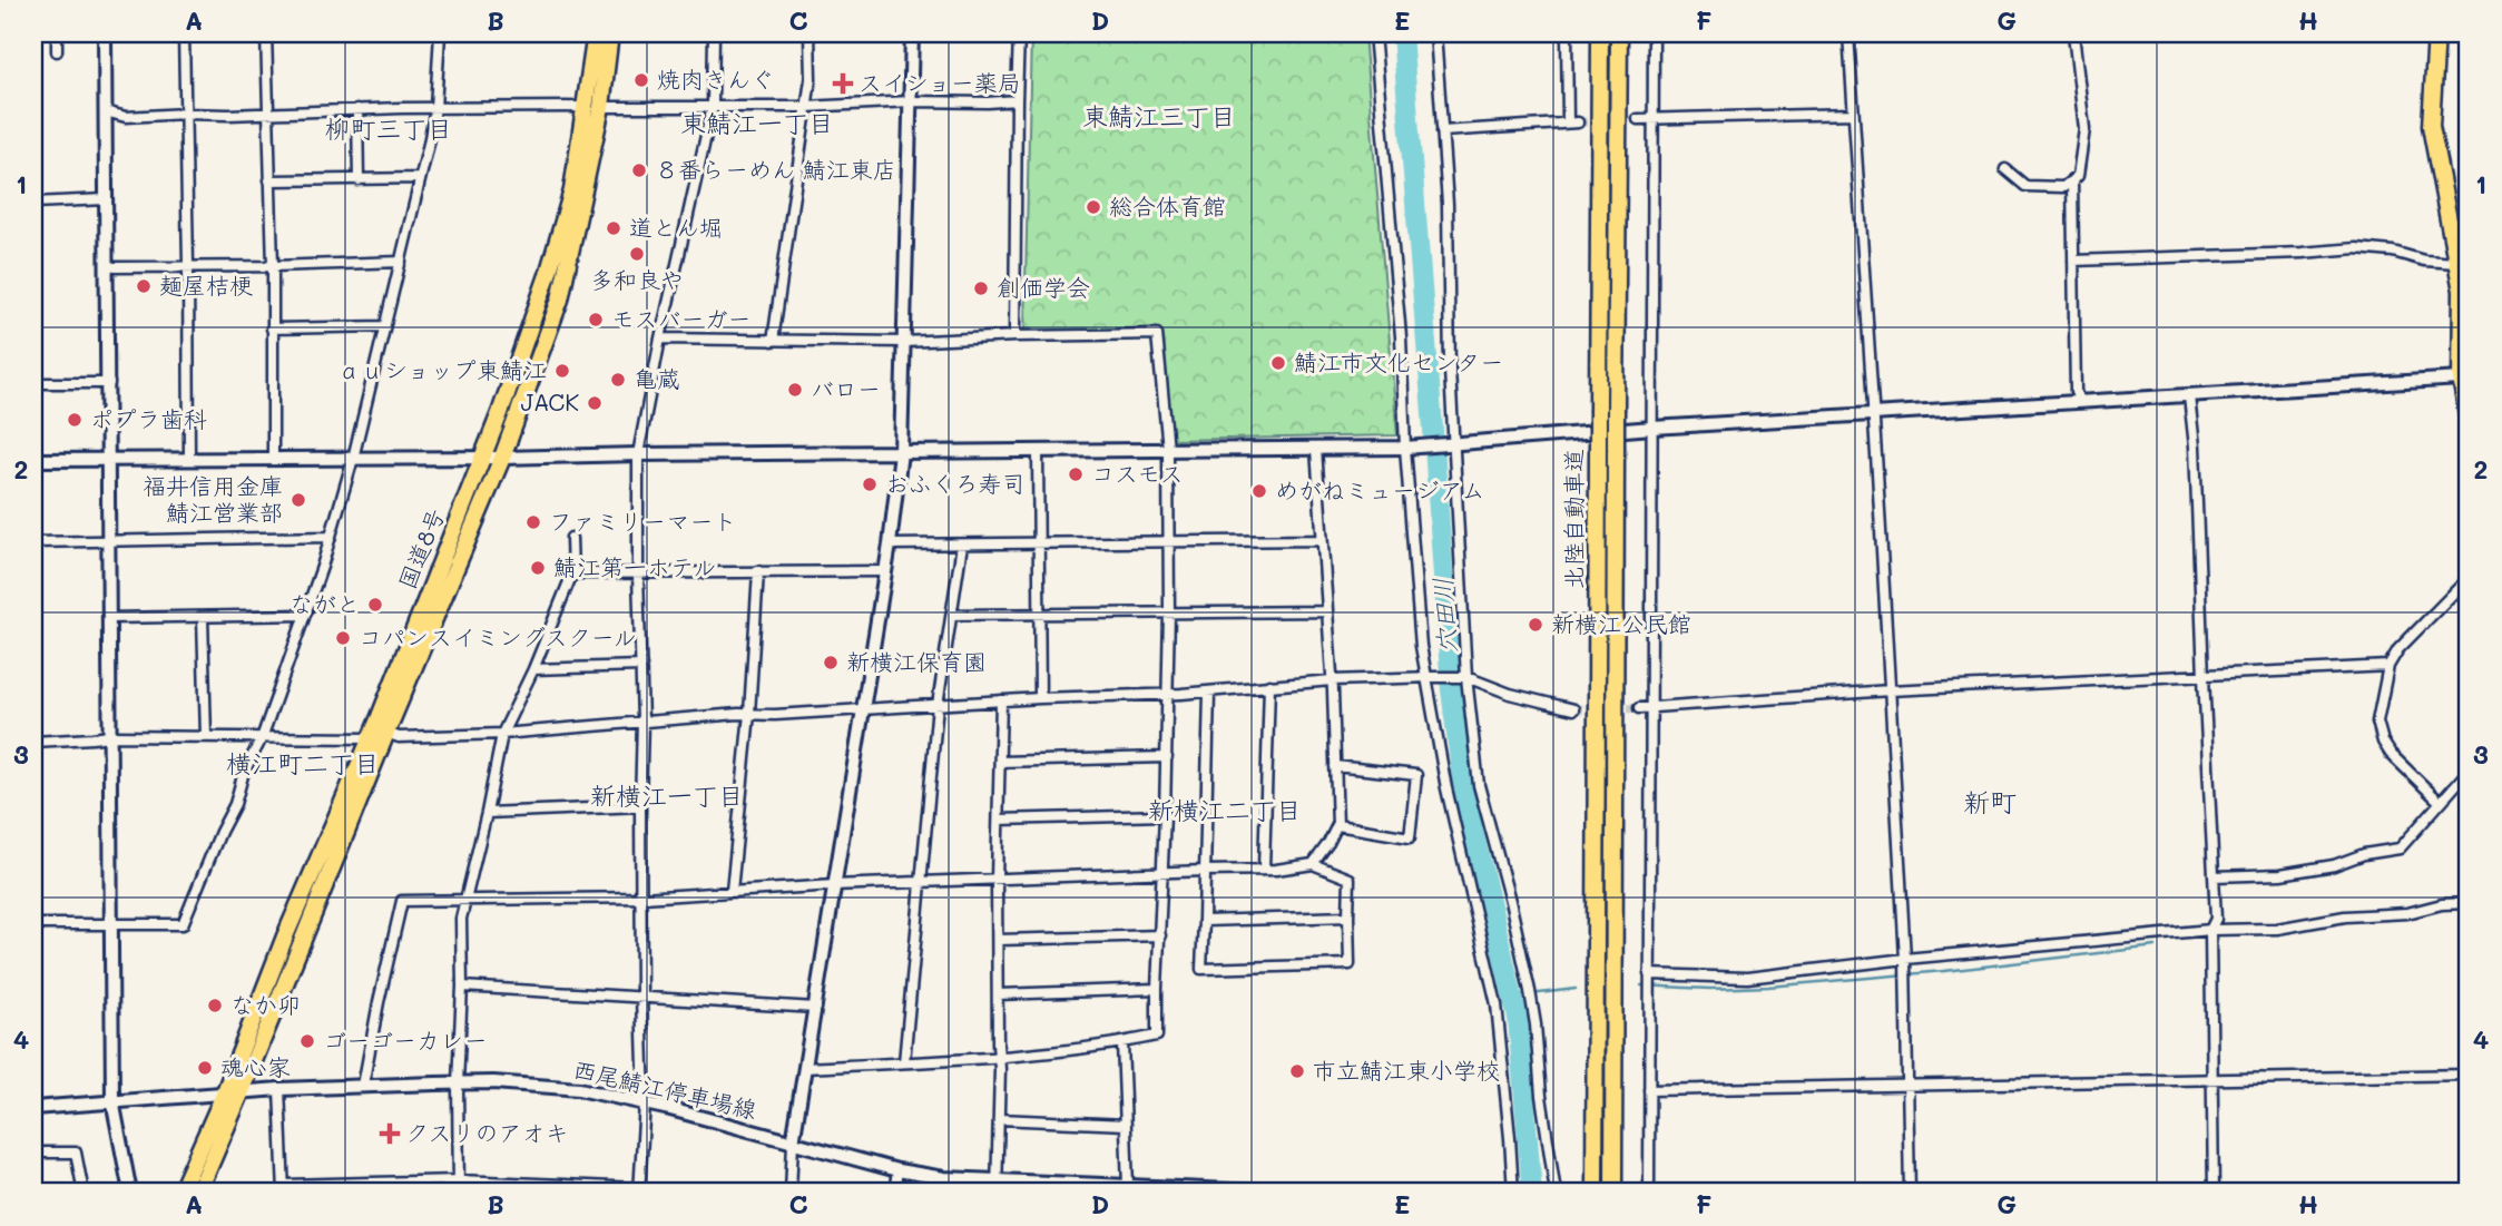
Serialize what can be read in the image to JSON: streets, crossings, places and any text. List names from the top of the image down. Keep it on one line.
{"streets":{"highway":["北陸自動車道","国道8号"],"street":["西尾鯖江停車場線"]},"crossings":[["国道8号","西尾鯖江停車場線"]],"districts":["東鯖江三丁目","東鯖江一丁目","柳町三丁目","横江町二丁目","新横江一丁目","新町","新横江二丁目"],"water":["穴田川"],"places":{"other":["焼肉きんぐ","８番らーめん 鯖江東店","総合体育館","道とん堀","多和良や","麺屋桔梗","創価学会","モスバーガー","鯖江市文化センター","ａｕショップ東鯖江","亀蔵","バロー","JACK","ポプラ歯科","コスモス","おふくろ寿司","めがねミュージアム","福井信用金庫 鯖江営業部","ファミリーマート","鯖江第一ホテル","ながと","新横江公民館","コパンスイミングスクール","新横江保育園","なか卯","ゴーゴーカレー","魂心家","市立鯖江東小学校"],"health":["スイショー薬局","クスリのアオキ"]},"grid":{"columns":["A","B","C","D","E","F","G","H"],"rows":["1","2","3","4"]}}
